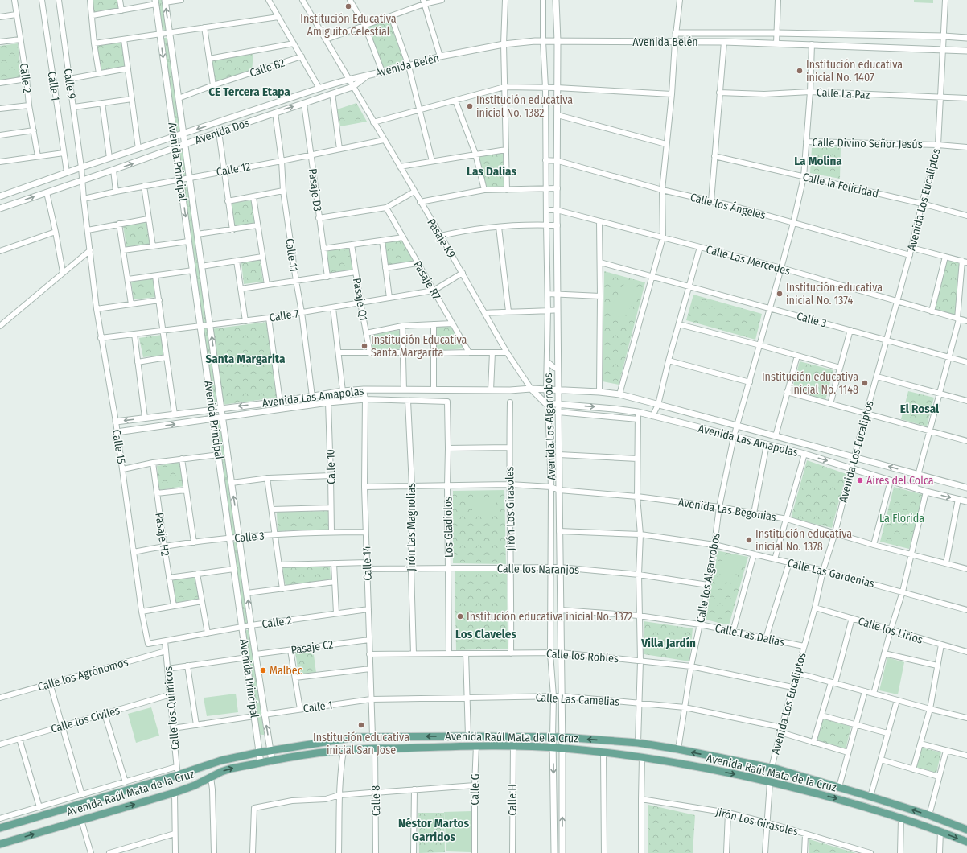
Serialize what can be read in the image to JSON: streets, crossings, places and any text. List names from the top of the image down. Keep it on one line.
{"streets":{"main road":["Avenida Raúl Mata de la Cruz"],"street":["Avenida Belén","Calle B2","Calle 2","Calle 9","Calle 1","Calle La Paz","Avenida Dos","Calle Divino Señor Jesús","Avenida Principal","Calle 12","Calle la Felicidad","Pasaje D3","Avenida Los Eucaliptos","Calle los Ángeles","Pasaje K9","Calle 11","Calle Las Mercedes","Pasaje R7","Pasaje Q1","Calle 7","Calle 3","Avenida Las Amapolas","Avenida Los Algarrobos","Calle 15","Calle 10","Jirón Los Girasoles","Avenida Las Begonias","Jirón Las Magnolias","Los Gladiolos","Pasaje H2","Calle 14","Calle los Naranjos","Calle Las Gardenias","Calle los Algarrobos","Calle los Lirios","Calle Las Dalias","Pasaje C2","Calle los Robles","Calle los Agrónomos","Calle Las Camelias","Calle los Químicos","Calle los Civiles","Calle G","Calle H","Calle 8"]},"crossings":[["Avenida Belén","Avenida Dos"],["Avenida Belén","Avenida Los Eucaliptos"],["Avenida Belén","Pasaje K9"],["Avenida Belén","Avenida Los Algarrobos"],["Avenida Belén","Calle los Algarrobos"],["Calle B2","Avenida Principal"],["Calle 2","Avenida Principal"],["Calle 2","Calle 15"],["Calle 2","Calle 14"],["Calle 2","Calle los Químicos"],["Calle 9","Avenida Dos"],["Calle 9","Calle 15"],["Calle 1","Avenida Dos"],["Calle 1","Avenida Principal"],["Calle 1","Calle 14"],["Calle 1","Calle Las Camelias"],["Calle La Paz","Avenida Los Eucaliptos"],["Calle La Paz","Calle los Algarrobos"],["Avenida Dos","Avenida Principal"],["Avenida Dos","Pasaje D3"],["Avenida Dos","Pasaje K9"],["Avenida Dos","Calle 11"],["Avenida Dos","Calle 15"],["Calle Divino Señor Jesús","Avenida Los Eucaliptos"],["Calle Divino Señor Jesús","Calle los Algarrobos"],["Avenida Principal","Calle 12"],["Avenida Principal","Calle 7"],["Avenida Principal","Calle 3"],["Avenida Principal","Avenida Las Amapolas"],["Avenida Principal","Pasaje C2"],["Avenida Principal","Avenida Raúl Mata de la Cruz"],["Calle 12","Pasaje D3"],["Calle 12","Pasaje K9"],["Calle 12","Calle 11"],["Calle 12","Calle 15"],["Calle la Felicidad","Avenida Los Eucaliptos"],["Calle la Felicidad","Calle los Algarrobos"],["Avenida Los Eucaliptos","Calle los Ángeles"],["Avenida Los Eucaliptos","Calle Las Mercedes"],["Avenida Los Eucaliptos","Calle 3"],["Avenida Los Eucaliptos","Avenida Las Amapolas"],["Avenida Los Eucaliptos","Avenida Las Begonias"],["Avenida Los Eucaliptos","Calle Las Gardenias"],["Avenida Los Eucaliptos","Calle los Lirios"],["Avenida Los Eucaliptos","Calle Las Dalias"],["Avenida Los Eucaliptos","Calle los Robles"],["Avenida Los Eucaliptos","Calle Las Camelias"],["Avenida Los Eucaliptos","Avenida Raúl Mata de la Cruz"],["Calle los Ángeles","Avenida Los Algarrobos"],["Calle los Ángeles","Calle los Algarrobos"],["Pasaje K9","Calle 7"],["Pasaje K9","Avenida Las Amapolas"],["Calle 11","Calle 7"],["Calle 11","Avenida Las Amapolas"],["Calle Las Mercedes","Avenida Los Algarrobos"],["Calle Las Mercedes","Calle los Algarrobos"],["Pasaje R7","Calle 7"],["Pasaje Q1","Calle 7"],["Calle 7","Calle 15"],["Calle 3","Calle 15"],["Calle 3","Calle 10"],["Calle 3","Pasaje H2"],["Calle 3","Calle 14"],["Calle 3","Calle los Algarrobos"],["Avenida Las Amapolas","Avenida Los Algarrobos"],["Avenida Las Amapolas","Calle 15"],["Avenida Las Amapolas","Calle 10"],["Avenida Las Amapolas","Calle 14"],["Avenida Las Amapolas","Calle los Algarrobos"],["Avenida Los Algarrobos","Avenida Las Begonias"],["Avenida Los Algarrobos","Calle los Naranjos"],["Avenida Los Algarrobos","Calle Las Gardenias"],["Avenida Los Algarrobos","Calle Las Dalias"],["Avenida Los Algarrobos","Calle los Robles"],["Avenida Los Algarrobos","Calle Las Camelias"],["Avenida Los Algarrobos","Avenida Raúl Mata de la Cruz"],["Jirón Los Girasoles","Calle los Naranjos"],["Jirón Los Girasoles","Calle los Robles"],["Avenida Las Begonias","Calle los Algarrobos"],["Jirón Las Magnolias","Los Gladiolos"],["Jirón Las Magnolias","Calle los Naranjos"],["Jirón Las Magnolias","Calle los Robles"],["Los Gladiolos","Calle los Naranjos"],["Los Gladiolos","Calle los Robles"],["Calle 14","Calle los Naranjos"],["Calle 14","Pasaje C2"],["Calle 14","Calle los Robles"],["Calle 14","Calle Las Camelias"],["Calle 14","Avenida Raúl Mata de la Cruz"],["Calle los Naranjos","Calle los Algarrobos"],["Calle Las Gardenias","Calle los Algarrobos"],["Calle los Algarrobos","Calle Las Dalias"],["Calle los Algarrobos","Calle los Robles"],["Calle los Algarrobos","Calle Las Camelias"],["Calle los Algarrobos","Avenida Raúl Mata de la Cruz"],["Calle los Agrónomos","Calle los Químicos"],["Calle los Químicos","Calle los Civiles"],["Calle los Químicos","Avenida Raúl Mata de la Cruz"],["Avenida Raúl Mata de la Cruz","Calle G"],["Avenida Raúl Mata de la Cruz","Calle H"],["Avenida Raúl Mata de la Cruz","Calle 8"]],"districts":["CE Tercera Etapa","La Molina","Las Dalias","Santa Margarita","El Rosal","Los Claveles","Villa Jardín","Néstor Martos Garridos"],"parks":["La Florida"],"places":["Institución Educativa Amiguito Celestial","Institución educativa inicial No. 1407","Institución educativa inicial No. 1382","Institución educativa inicial No. 1374","Institución Educativa Santa Margarita","Institución educativa inicial No. 1148","Aires del Colca","Institución educativa inicial No. 1378","Institución educativa inicial No. 1372","Malbec","Institución educativa inicial San Jose"]}
